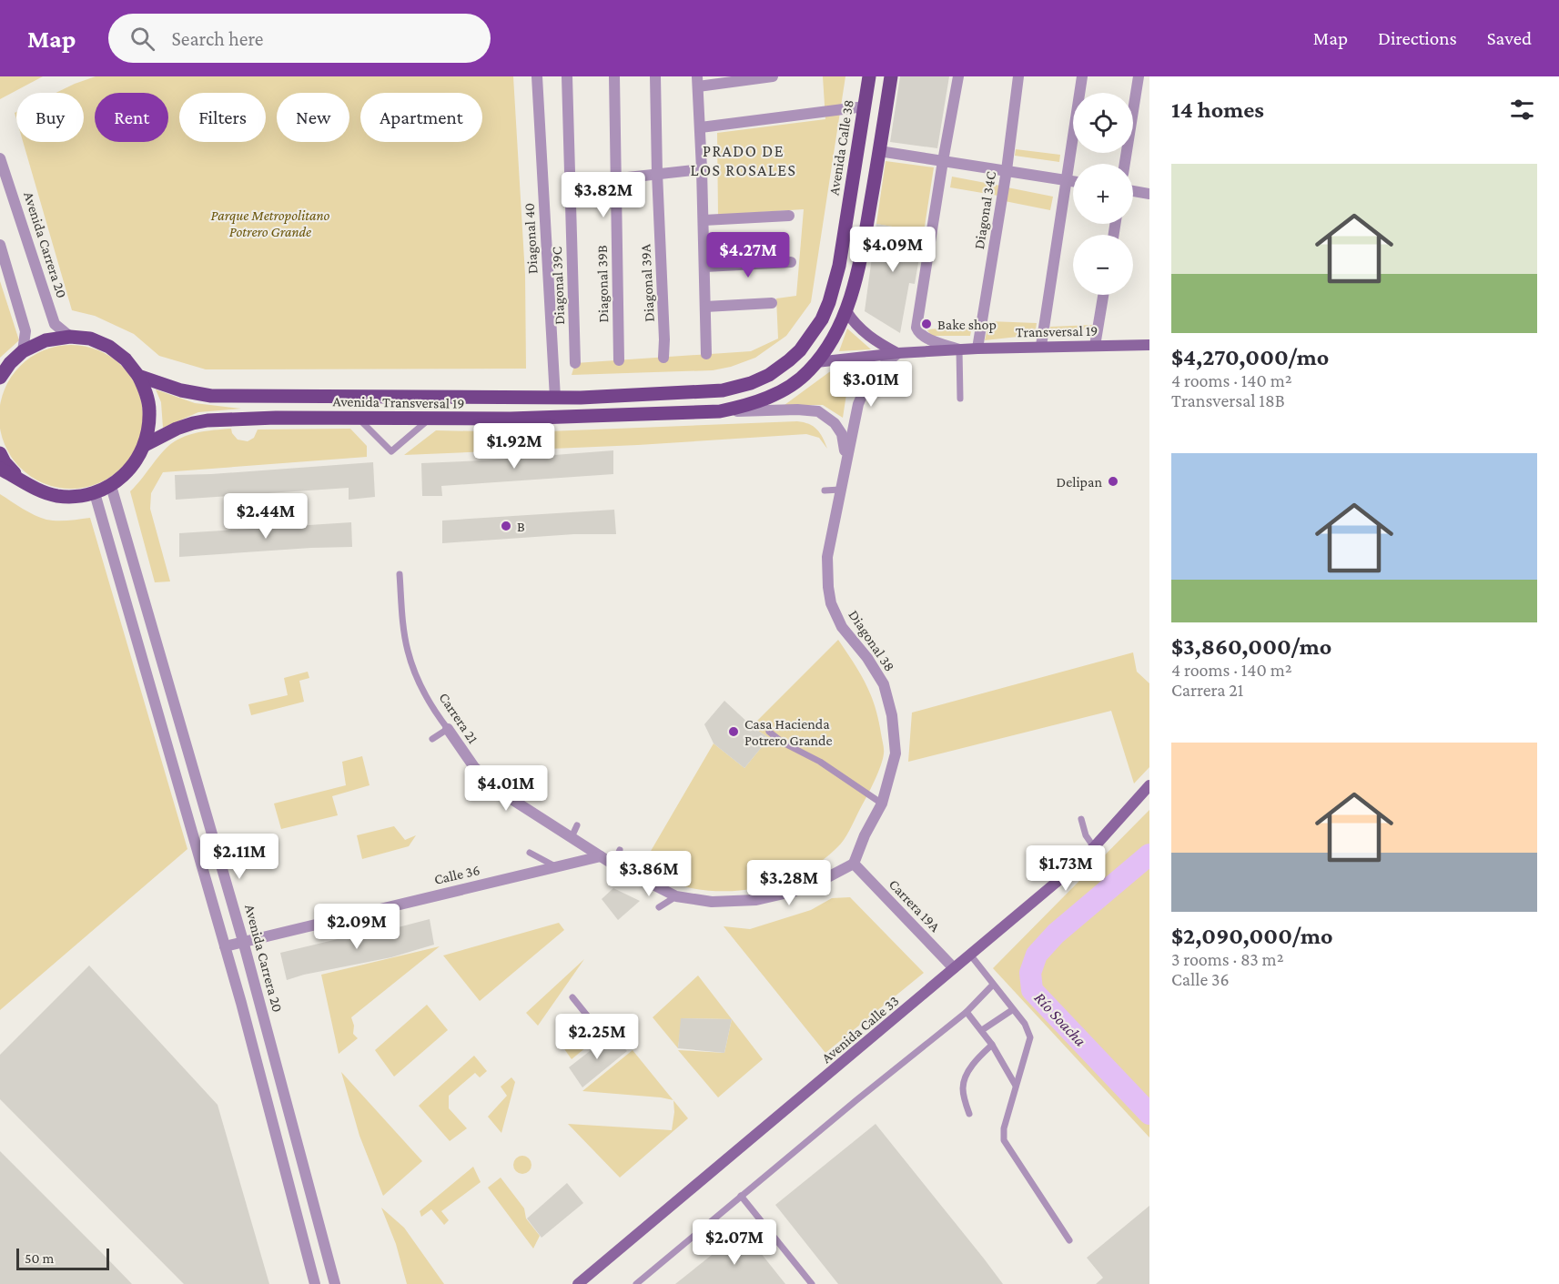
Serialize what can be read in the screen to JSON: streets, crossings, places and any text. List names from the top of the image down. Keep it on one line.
{"streets":{"main road":["Avenida Calle 38","Transversal 19","Avenida Transversal 19","Avenida Calle 33"],"street":["Diagonal 34C","Diagonal 40","Avenida Carrera 20","Diagonal 39A","Diagonal 39B","Diagonal 39C","Diagonal 38","Carrera 21","Calle 36","Carrera 19A"]},"crossings":[["Avenida Calle 38","Avenida Transversal 19"],["Diagonal 34C","Transversal 19"],["Diagonal 40","Avenida Transversal 19"],["Avenida Carrera 20","Avenida Transversal 19"],["Avenida Carrera 20","Calle 36"],["Transversal 19","Avenida Transversal 19"],["Transversal 19","Diagonal 38"],["Avenida Transversal 19","Diagonal 38"],["Diagonal 38","Carrera 21"],["Diagonal 38","Carrera 19A"],["Carrera 21","Calle 36"],["Carrera 21","Carrera 19A"],["Carrera 19A","Avenida Calle 33"]],"districts":["PRADO DE LOS ROSALES"],"water":["Río Soacha"],"parks":["Parque Metropolitano Potrero Grande"],"places":["Bake shop","Delipan","B","Casa Hacienda Potrero Grande"],"scale_bar":"50 m","page":{"header":"Map","search":"Search here","nav":["Map","Directions","Saved"],"heading":"14 homes","map_buttons":["+","−"],"chip":["Buy","Rent","Filters","New","Apartment"],"list":[{"name":"$4,270,000/mo","note":"4 rooms · 140 m² · Transversal 18B"},{"name":"$3,860,000/mo","note":"4 rooms · 140 m² · Carrera 21"},{"name":"$2,090,000/mo","note":"3 rooms · 83 m² · Calle 36"}],"price":["$3.82M","$4.09M","$4.27M","$3.01M","$1.92M","$2.44M","$4.01M","$2.11M","$1.73M","$3.86M","$3.28M","$2.09M","$2.25M","$2.07M"],"scale":"50 m"}}
